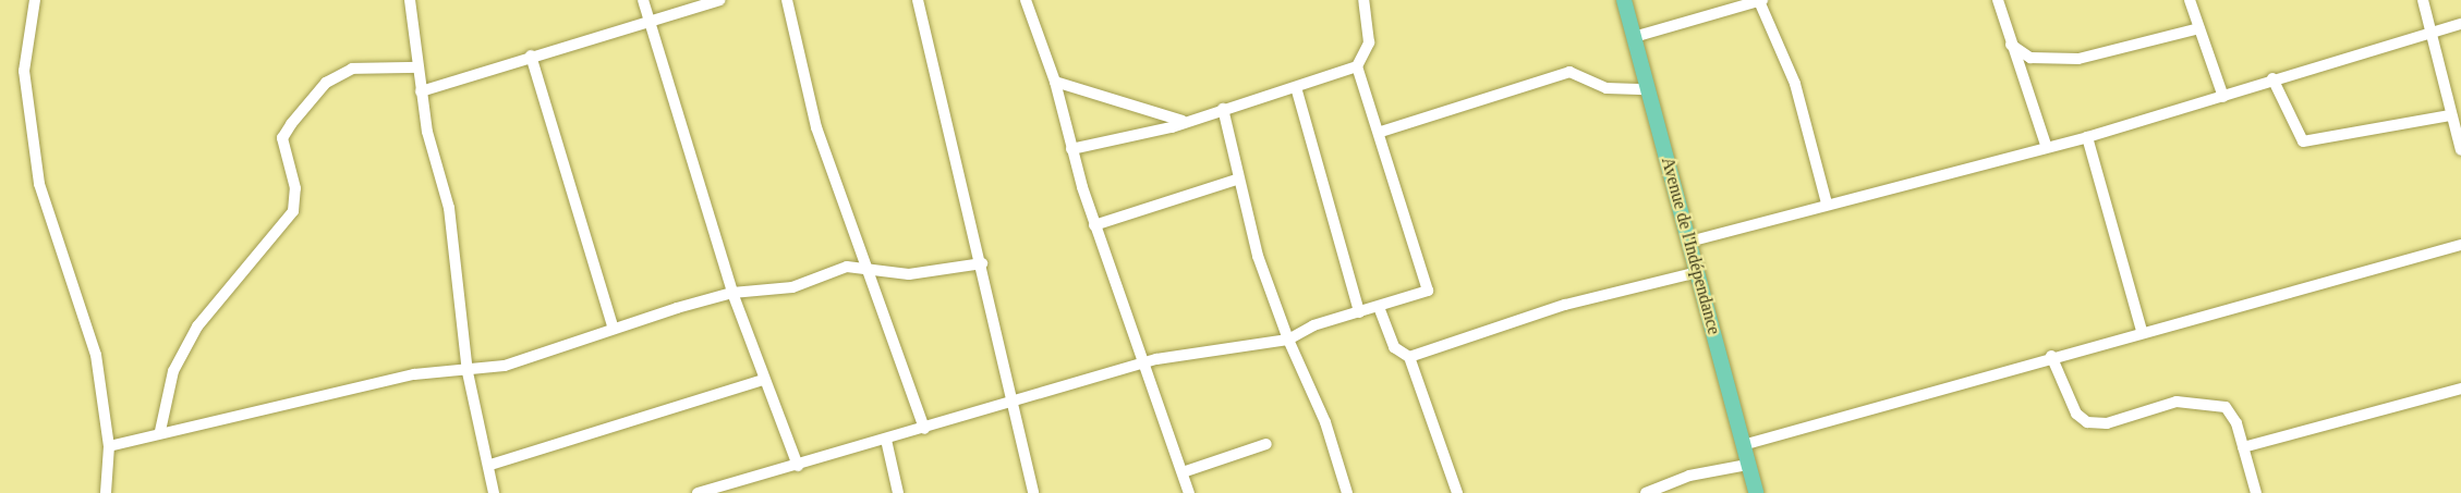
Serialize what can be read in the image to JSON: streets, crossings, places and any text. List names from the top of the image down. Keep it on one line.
{"streets":{"main road":["Avenue de l'Indépendance"]}}
